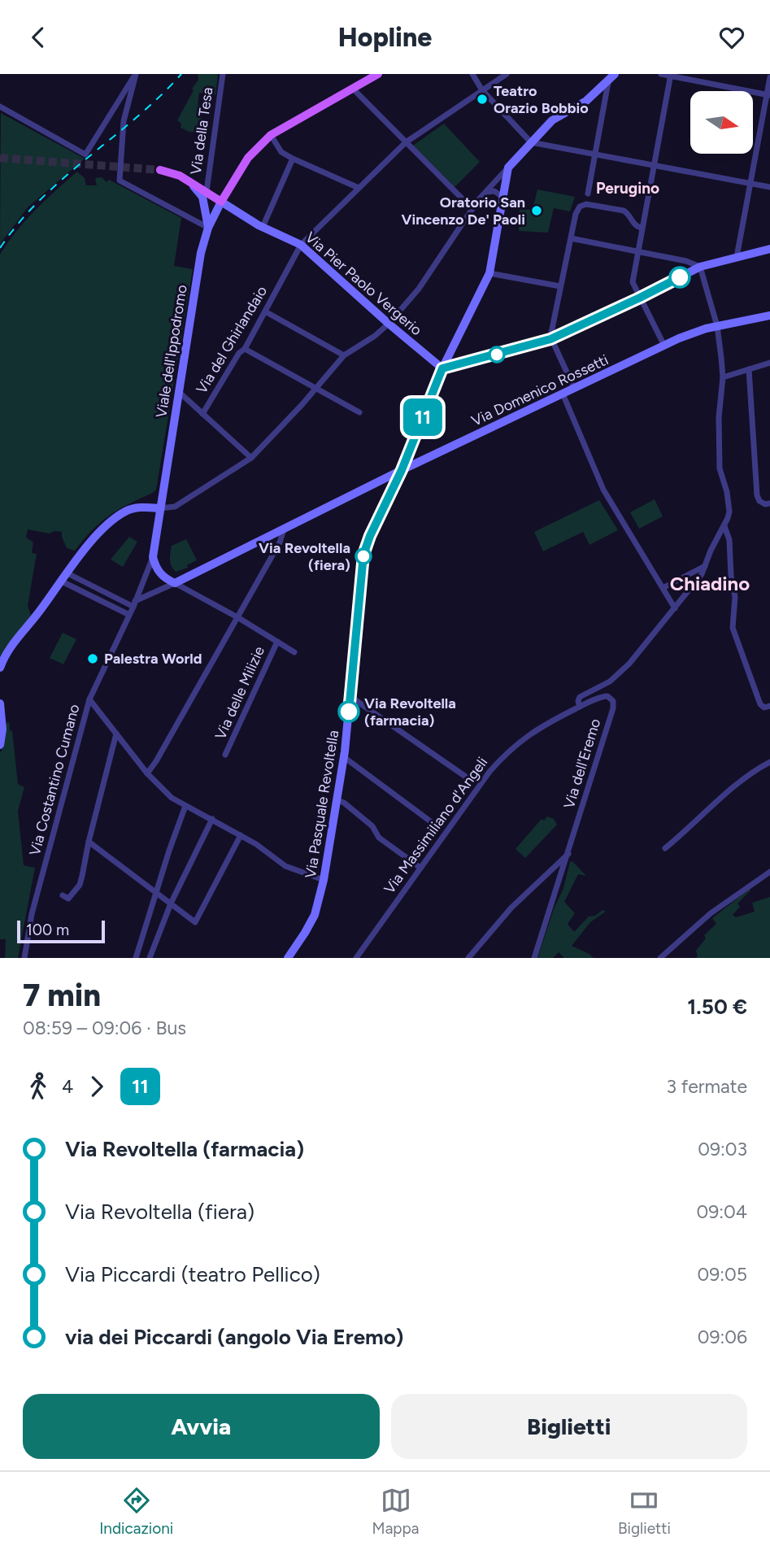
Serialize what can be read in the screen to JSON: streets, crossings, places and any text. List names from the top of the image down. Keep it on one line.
{"streets":{"main road":["Via Pier Paolo Vergerio","Viale dell'Ippodromo","Via Domenico Rossetti","Via Pasquale Revoltella"],"street":["Via della Tesa","Via del Ghirlandaio","Via delle Milizie","Via dell'Eremo","Via Costantino Cumano","Via Massimiliano d'Angeli"]},"crossings":[["Via Pier Paolo Vergerio","Via del Ghirlandaio"],["Via Pier Paolo Vergerio","Viale dell'Ippodromo"],["Via Pier Paolo Vergerio","Via Pasquale Revoltella"],["Viale dell'Ippodromo","Via Costantino Cumano"],["Via Domenico Rossetti","Via delle Milizie"],["Via Domenico Rossetti","Via dell'Eremo"],["Via Domenico Rossetti","Via Pasquale Revoltella"],["Via dell'Eremo","Via Massimiliano d'Angeli"]],"districts":["Perugino","Chiadino"],"places":["Teatro Orazio Bobbio","Oratorio San Vincenzo De' Paoli","Via Revoltella (fiera)","Palestra World","Via Revoltella (farmacia)"],"lines":["bus line 11"],"scale_bar":"100 m","north":"right","page":{"header":"Hopline","on_map":"11","scale":"100 m","heading":["7 min","08:59 – 09:06 · Bus","1.50 €"],"legs":["4","11","3 fermate"],"list":[{"name":"Via Revoltella (farmacia)","value":"09:03"},{"name":"Via Revoltella (fiera)","value":"09:04"},{"name":"Via Piccardi (teatro Pellico)","value":"09:05"},{"name":"via dei Piccardi (angolo Via Eremo)","value":"09:06"}],"buttons":["Avvia","Biglietti"],"tabs":["Indicazioni","Mappa","Biglietti"]}}
